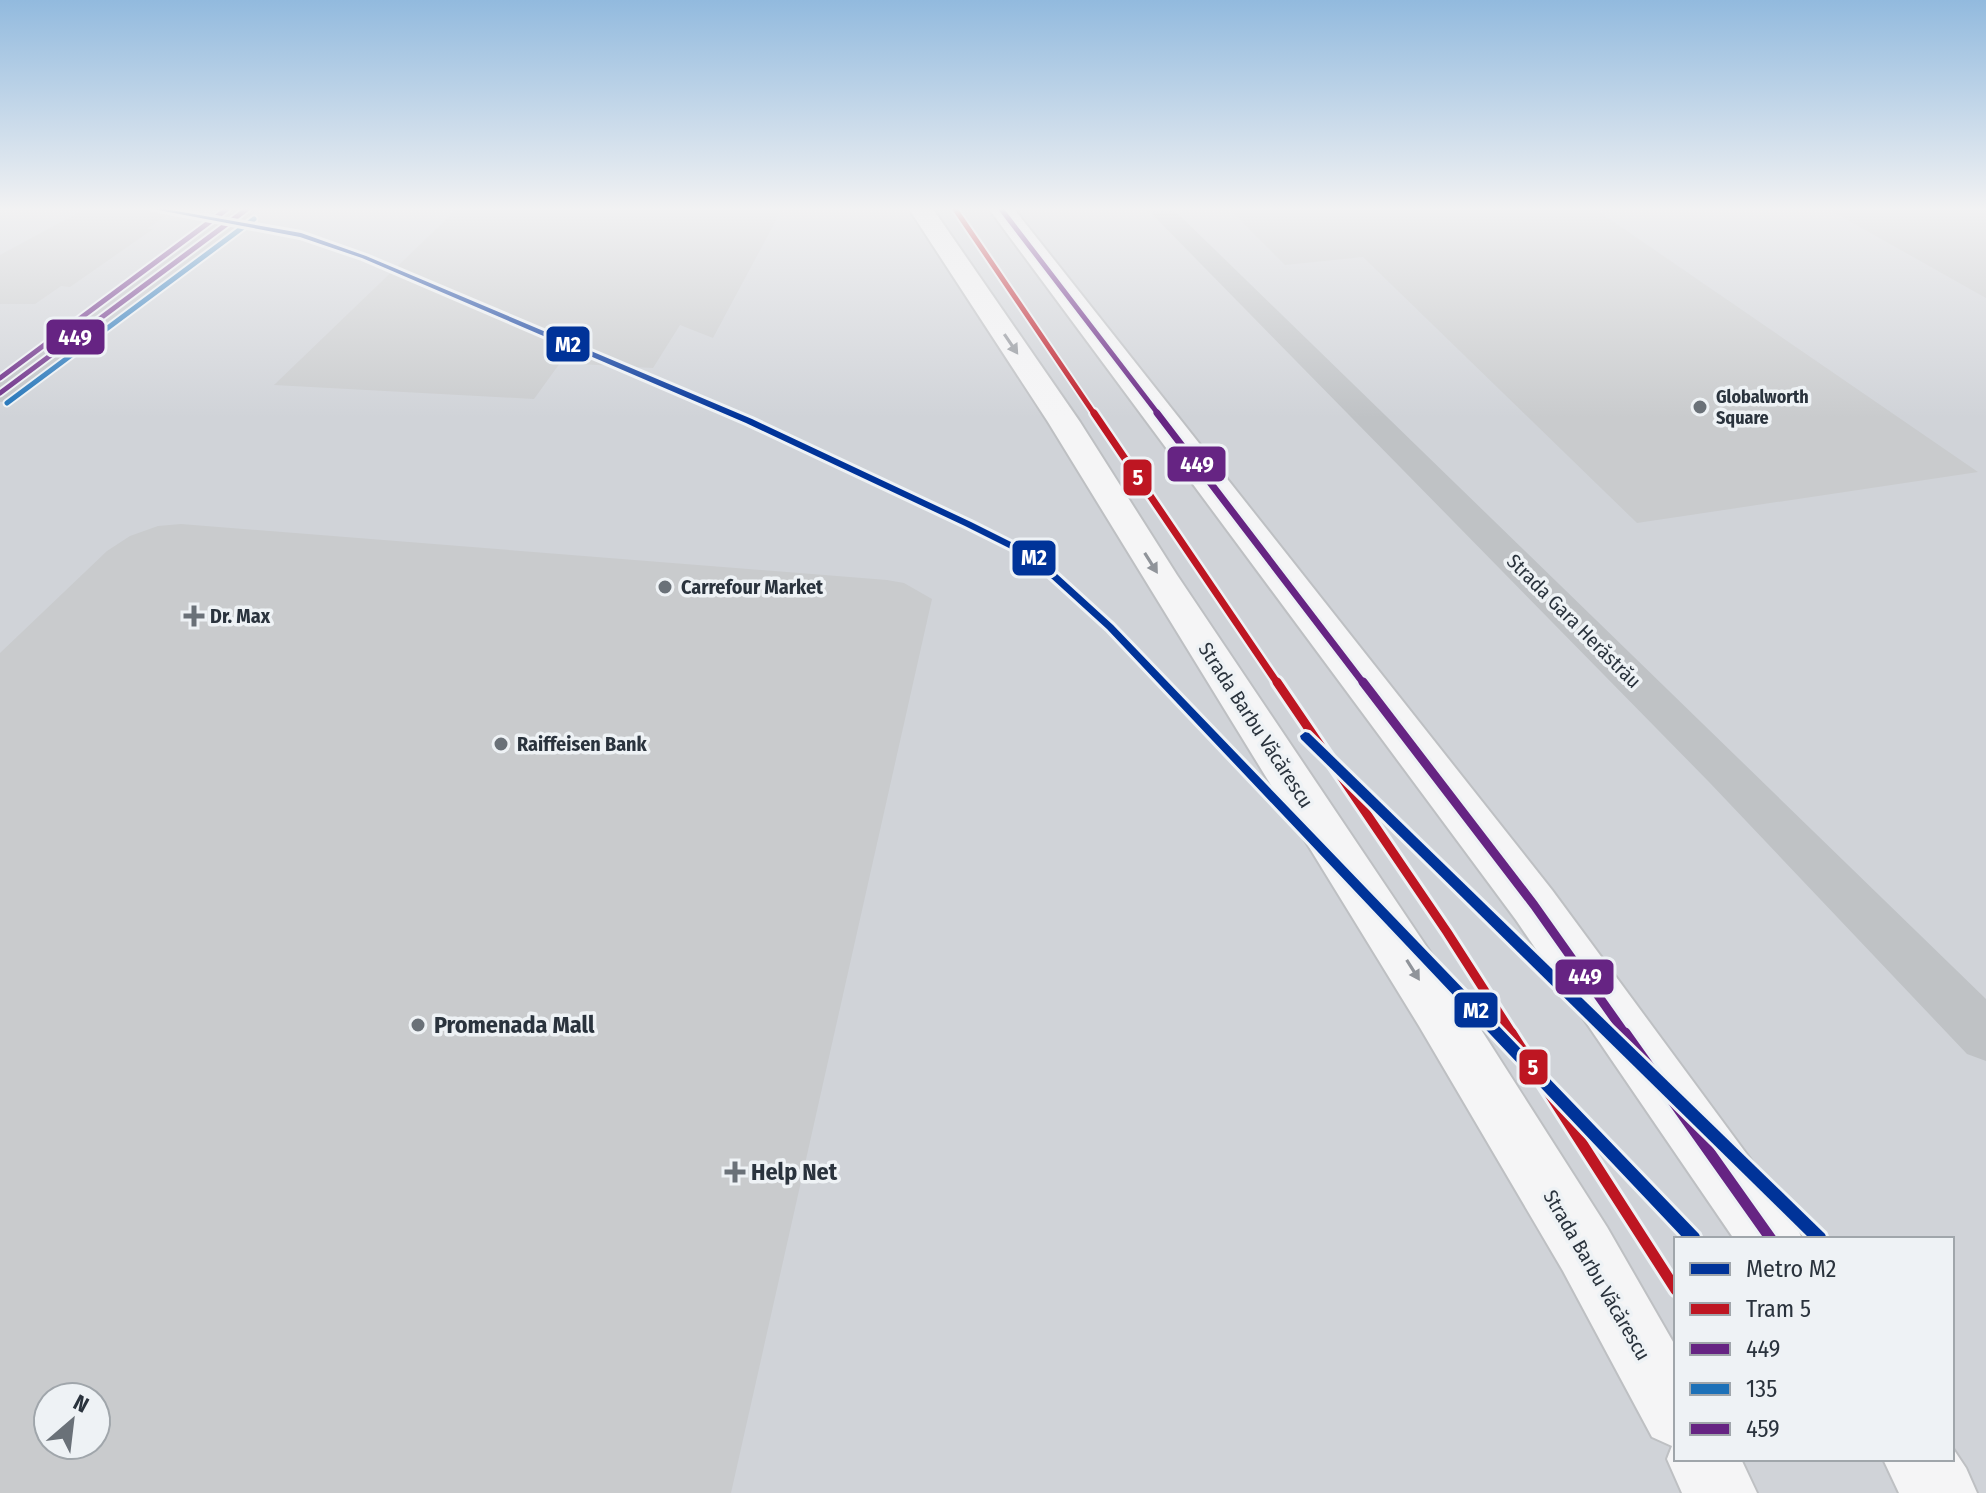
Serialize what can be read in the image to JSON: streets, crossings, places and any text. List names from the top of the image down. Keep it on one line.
{"streets":{"main road":["Strada Barbu Văcărescu"],"street":["Strada Gara Herăstrău"]},"places":{"other":["Globalworth Square","Carrefour Market","Raiffeisen Bank","Promenada Mall"],"health":["Dr. Max","Help Net"]},"lines":["metro line M2","tram line 5","transit line 449","transit line 135","transit line 459"],"legend":["Metro M2","Tram 5","449","135","459"],"north":"top right"}
